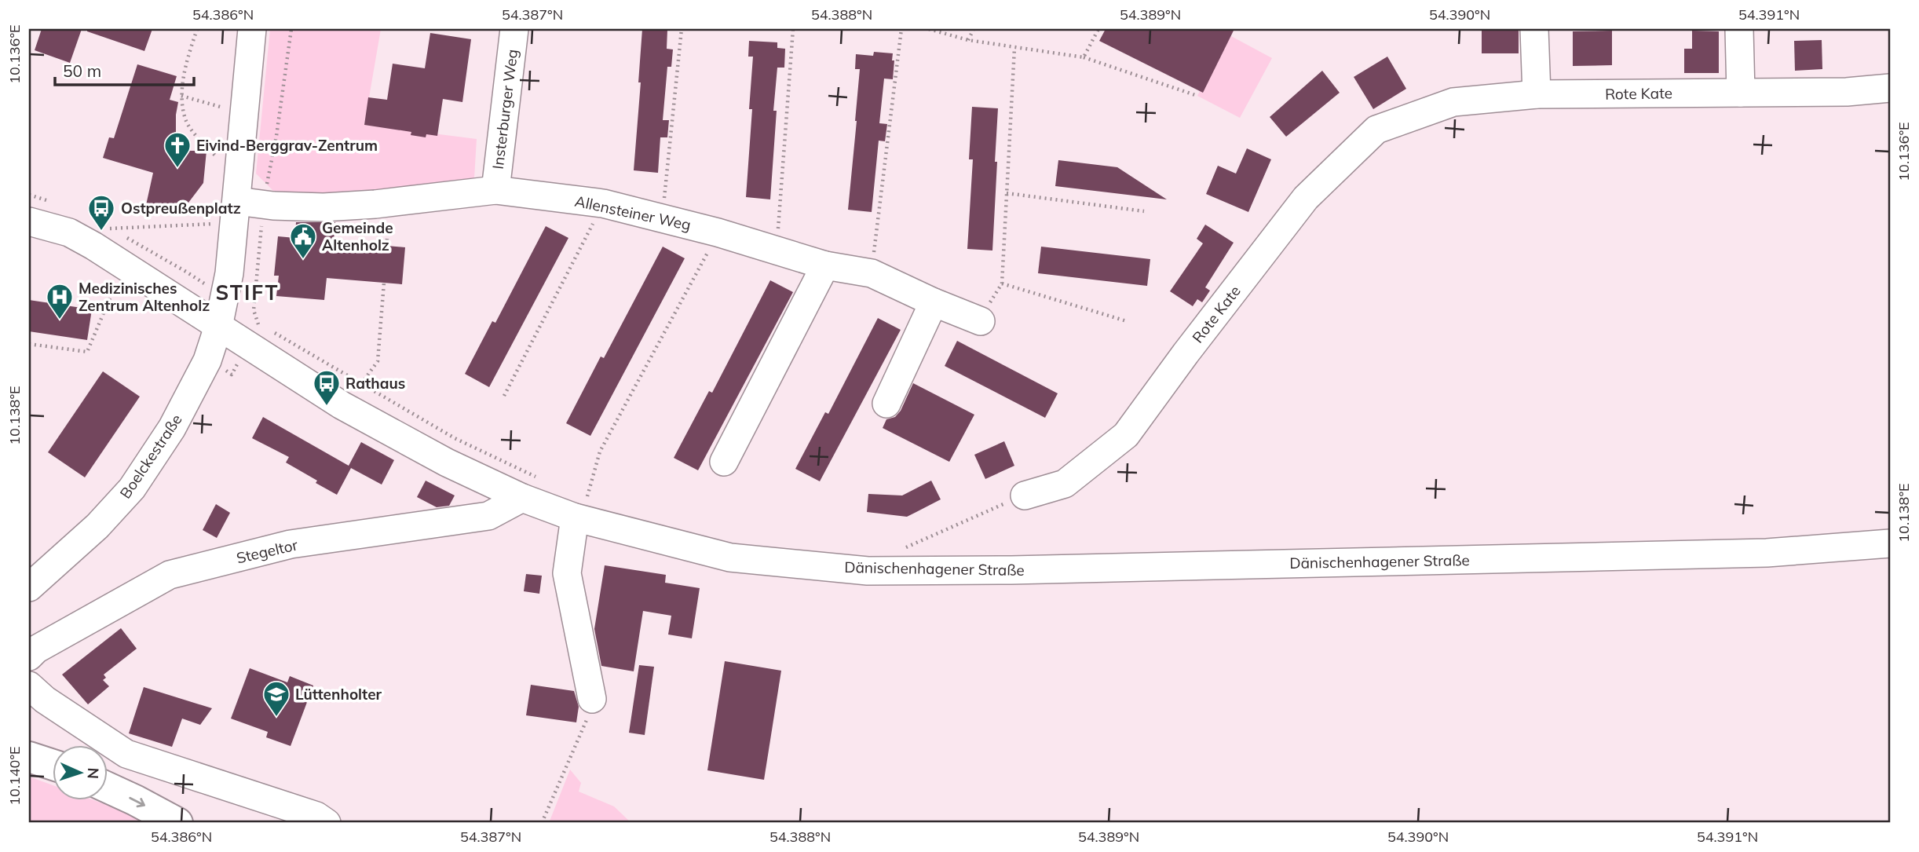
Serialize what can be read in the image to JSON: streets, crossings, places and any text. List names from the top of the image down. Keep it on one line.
{"streets":{"street":["Rote Kate","Insterburger Weg","Allensteiner Weg","Boelckestraße","Stegeltor","Dänischenhagener Straße"]},"crossings":[["Insterburger Weg","Allensteiner Weg"],["Boelckestraße","Dänischenhagener Straße"],["Stegeltor","Dänischenhagener Straße"]],"districts":["STIFT"],"places":{"church":["Eivind-Berggrav-Zentrum"],"bus stop":["Ostpreußenplatz","Rathaus"],"public building":["Gemeinde Altenholz"],"hospital":["Medizinisches Zentrum Altenholz"],"school or university":["Lüttenholter"]},"scale_bar":"50 m","north":"right","coordinates":["54.386°N","54.387°N","54.388°N","54.389°N","54.390°N","54.391°N","10.136°E","10.138°E","10.140°E"]}
